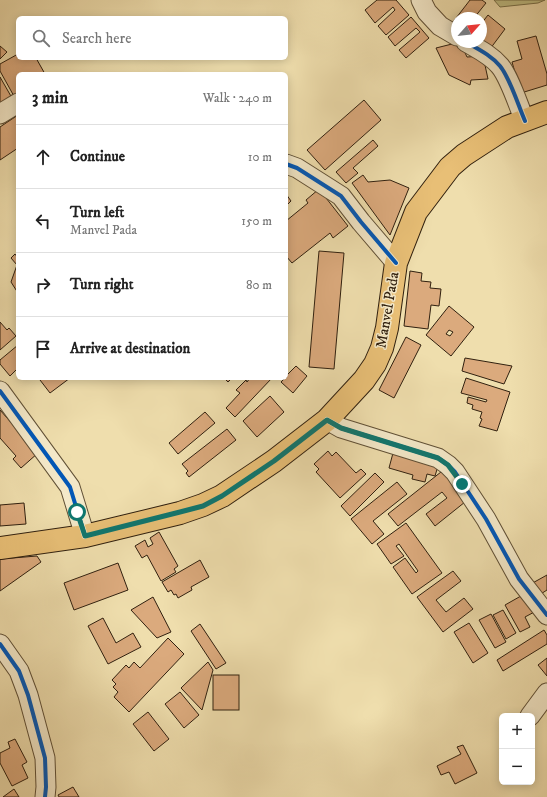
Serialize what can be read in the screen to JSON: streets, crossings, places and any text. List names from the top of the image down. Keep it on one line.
{"streets":{"main road":["Manvel Pada"]},"north":"top right","page":{"search":"Search here","heading":["3 min","Walk · 240 m"],"list":[["Continue","10 m"],["Turn left","Manvel Pada","150 m"],["Turn right","80 m"],"Arrive at destination"],"map_buttons":["+","−"]}}
